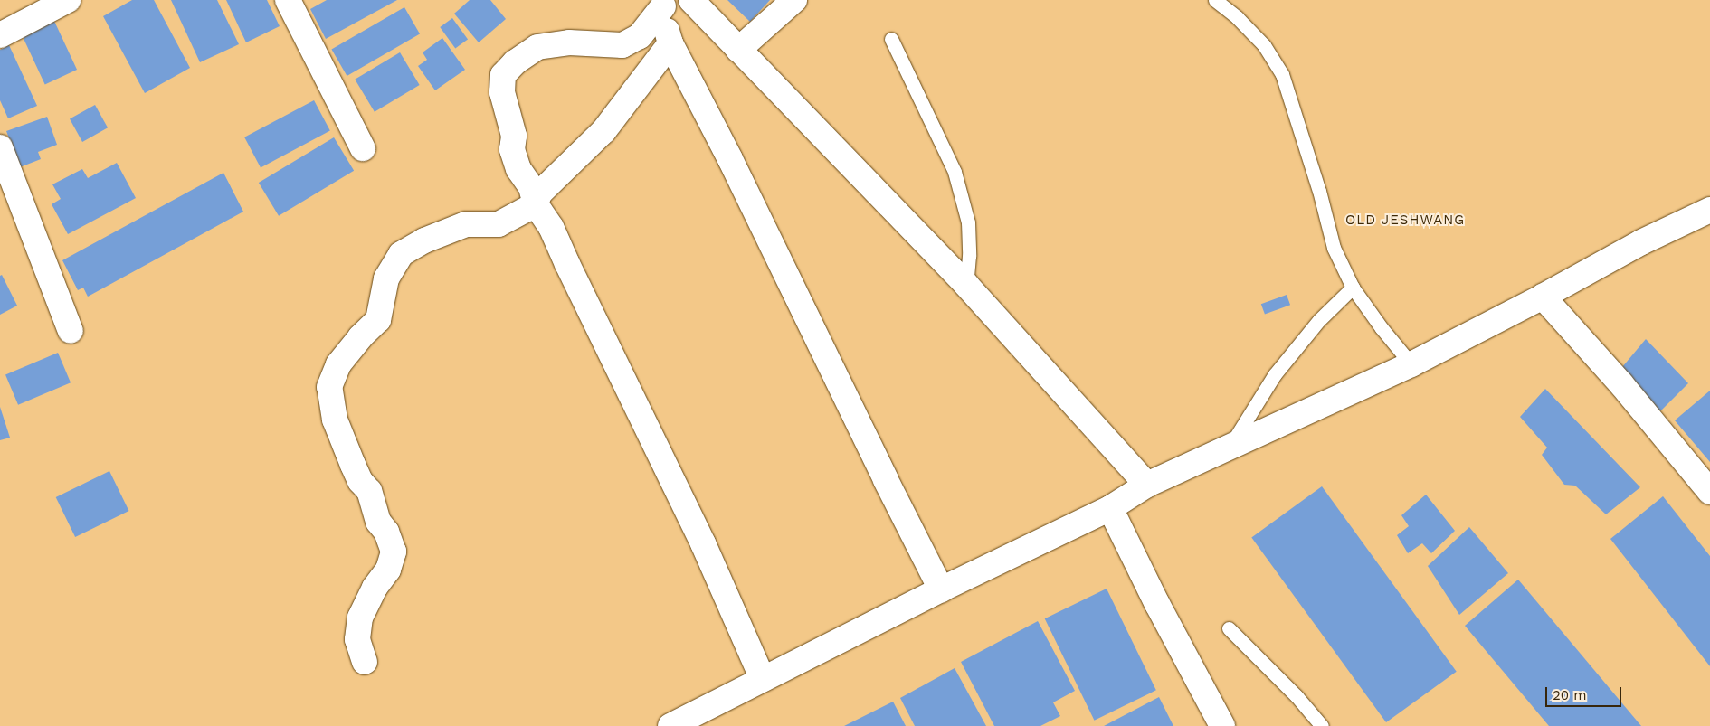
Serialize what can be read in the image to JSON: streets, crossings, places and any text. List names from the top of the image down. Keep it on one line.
{"districts":["OLD JESHWANG"],"scale_bar":"20 m"}
